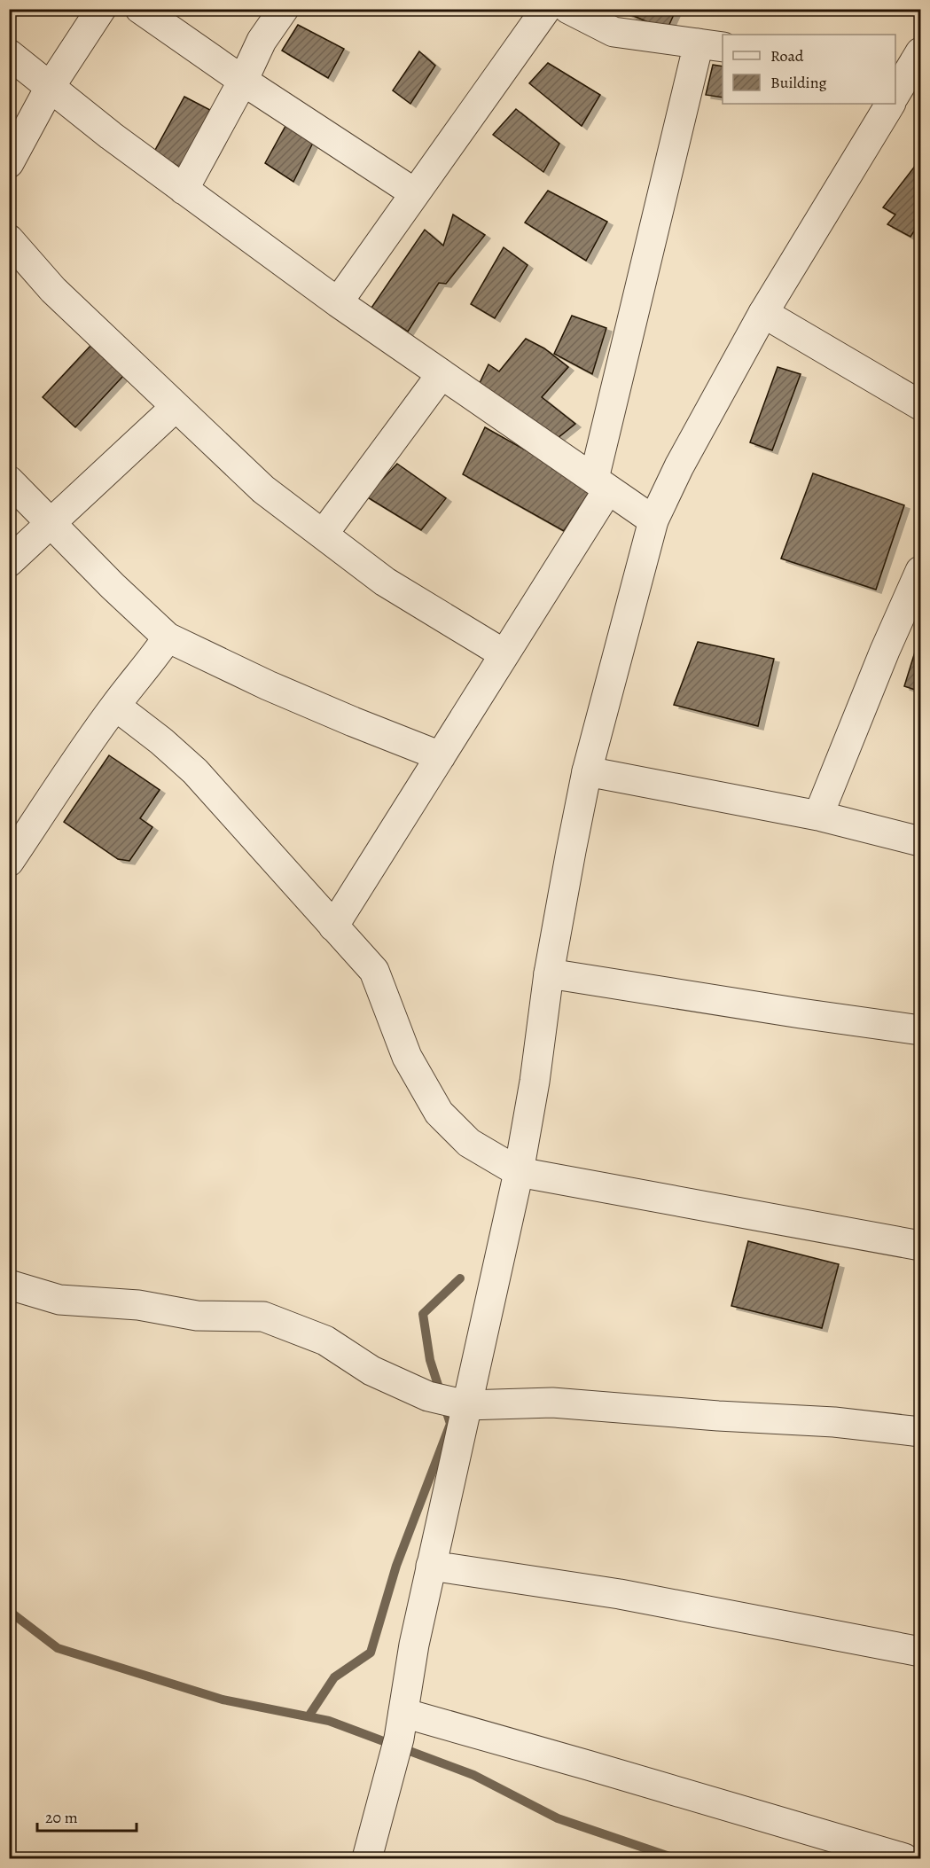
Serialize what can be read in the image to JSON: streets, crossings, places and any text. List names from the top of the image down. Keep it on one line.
{"legend":["Road","Building"],"scale_bar":"20 m"}
